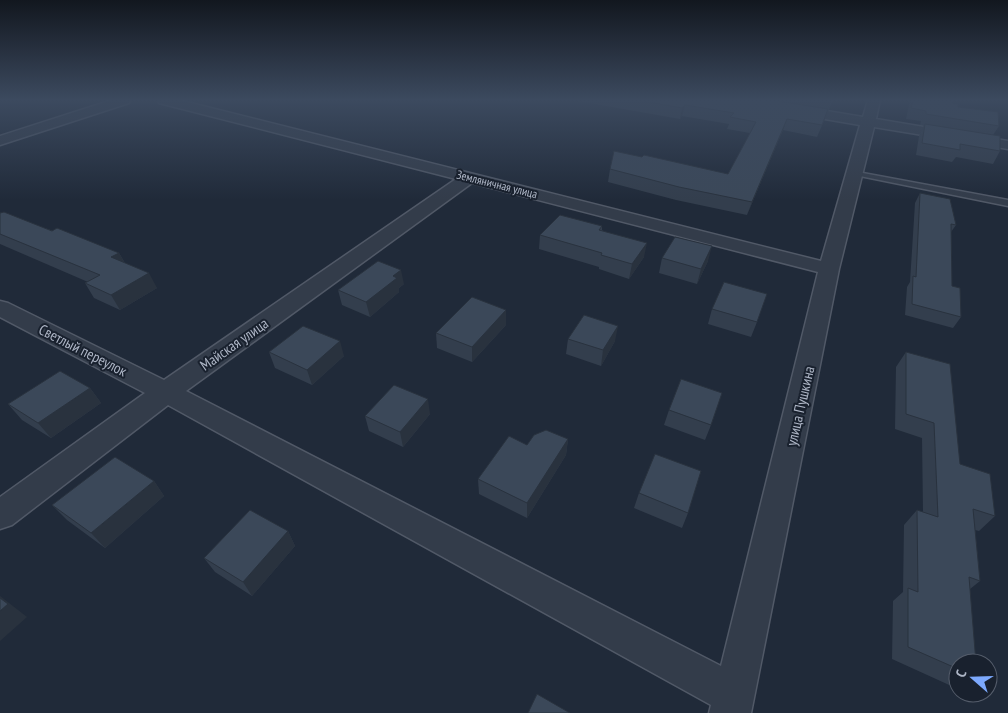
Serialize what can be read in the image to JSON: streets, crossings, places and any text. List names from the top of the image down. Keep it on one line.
{"streets":{"street":["Земляничная улица","Майская улица","Светлый переулок","улица Пушкина"]},"crossings":[["Земляничная улица","Майская улица"],["Земляничная улица","улица Пушкина"],["Майская улица","Светлый переулок"],["Светлый переулок","улица Пушкина"]],"north":"left"}
